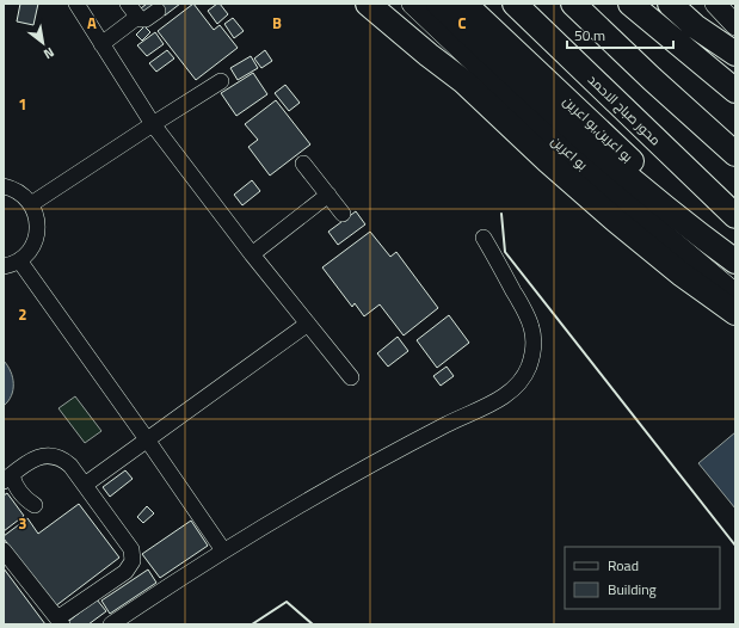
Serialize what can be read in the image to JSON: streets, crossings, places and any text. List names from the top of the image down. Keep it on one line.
{"streets":{"highway":["محور صباح الاحمد","بو اعرين,بو اعرين"],"main road":["بو اعرين"]},"legend":["Road","Building"],"scale_bar":"50 m","north":"bottom right","grid":{"columns":["A","B","C"],"rows":["1","2","3"]}}
